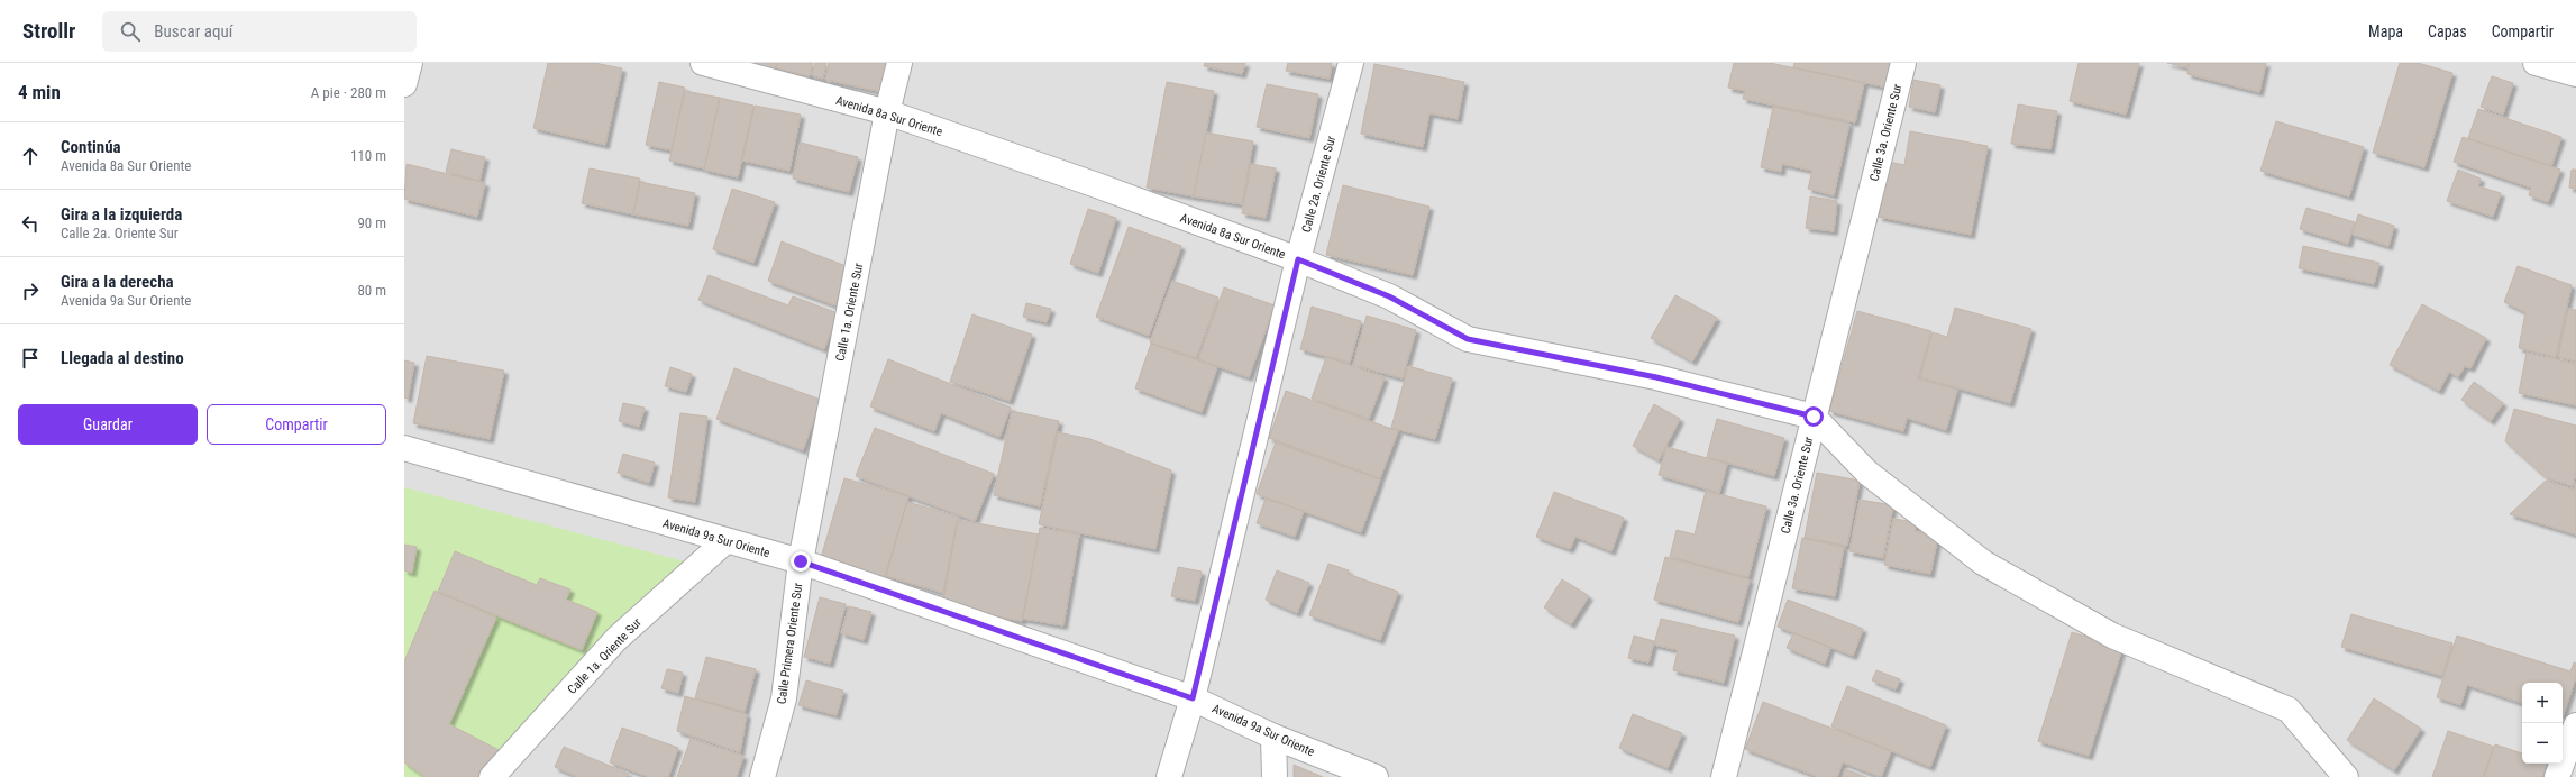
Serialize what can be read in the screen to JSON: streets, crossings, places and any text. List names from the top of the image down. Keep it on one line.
{"streets":{"street":["Avenida 8a Sur Oriente","Calle 3a. Oriente Sur","Calle 2a. Oriente Sur","Calle 1a. Oriente Sur","Avenida 9a Sur Oriente","Calle Primera Oriente Sur"]},"crossings":[["Avenida 8a Sur Oriente","Calle 3a. Oriente Sur"],["Avenida 8a Sur Oriente","Calle 2a. Oriente Sur"],["Avenida 8a Sur Oriente","Calle 1a. Oriente Sur"],["Calle 2a. Oriente Sur","Avenida 9a Sur Oriente"],["Calle 1a. Oriente Sur","Avenida 9a Sur Oriente"],["Calle 1a. Oriente Sur","Calle Primera Oriente Sur"],["Avenida 9a Sur Oriente","Calle Primera Oriente Sur"]],"page":{"header":"Strollr","search":"Buscar aquí","nav":["Mapa","Capas","Compartir"],"heading":["4 min","A pie · 280 m"],"list":[["Continúa","Avenida 8a Sur Oriente","110 m"],["Gira a la izquierda","Calle 2a. Oriente Sur","90 m"],["Gira a la derecha","Avenida 9a Sur Oriente","80 m"],"Llegada al destino"],"buttons":["Guardar","Compartir"],"map_buttons":["+","−"]}}
